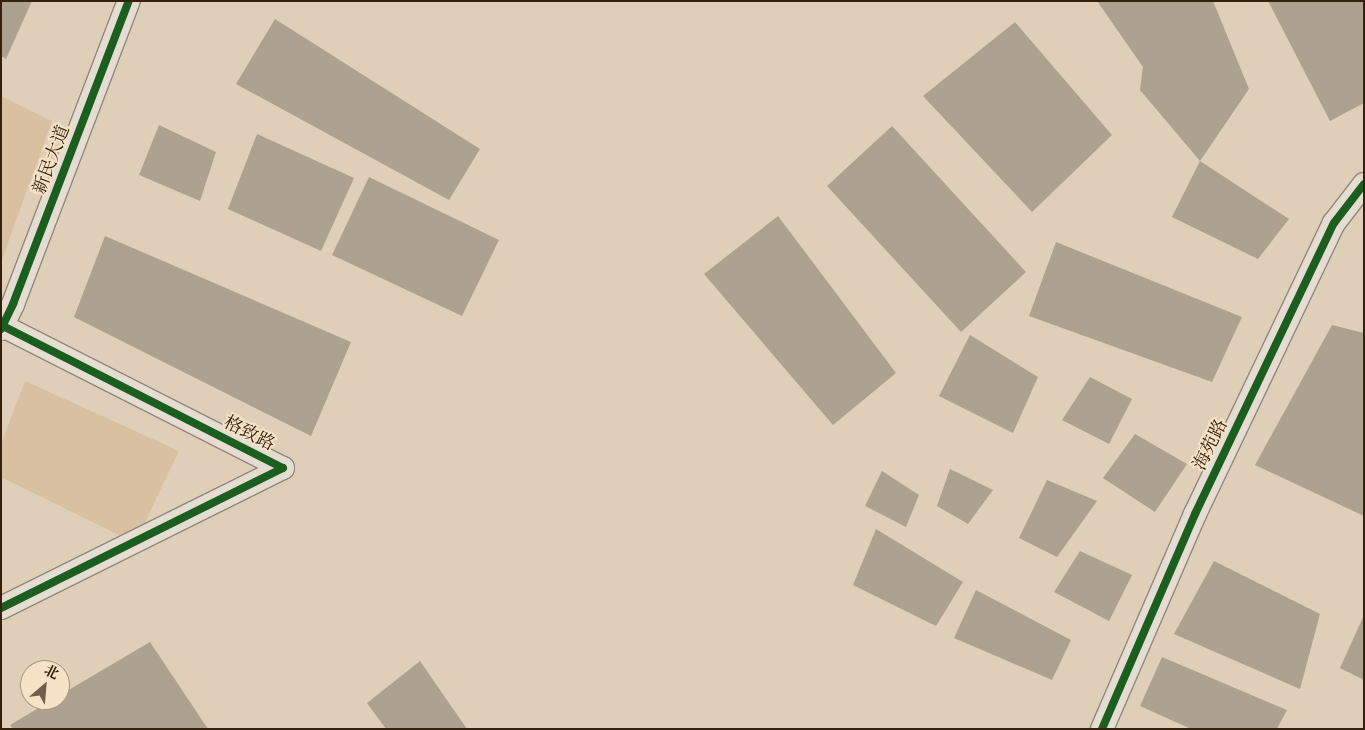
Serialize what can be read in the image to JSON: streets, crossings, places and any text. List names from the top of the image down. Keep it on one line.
{"streets":{"street":["新民大道","格致路","海苑路"]},"crossings":[["新民大道","格致路"]],"north":"top right"}
